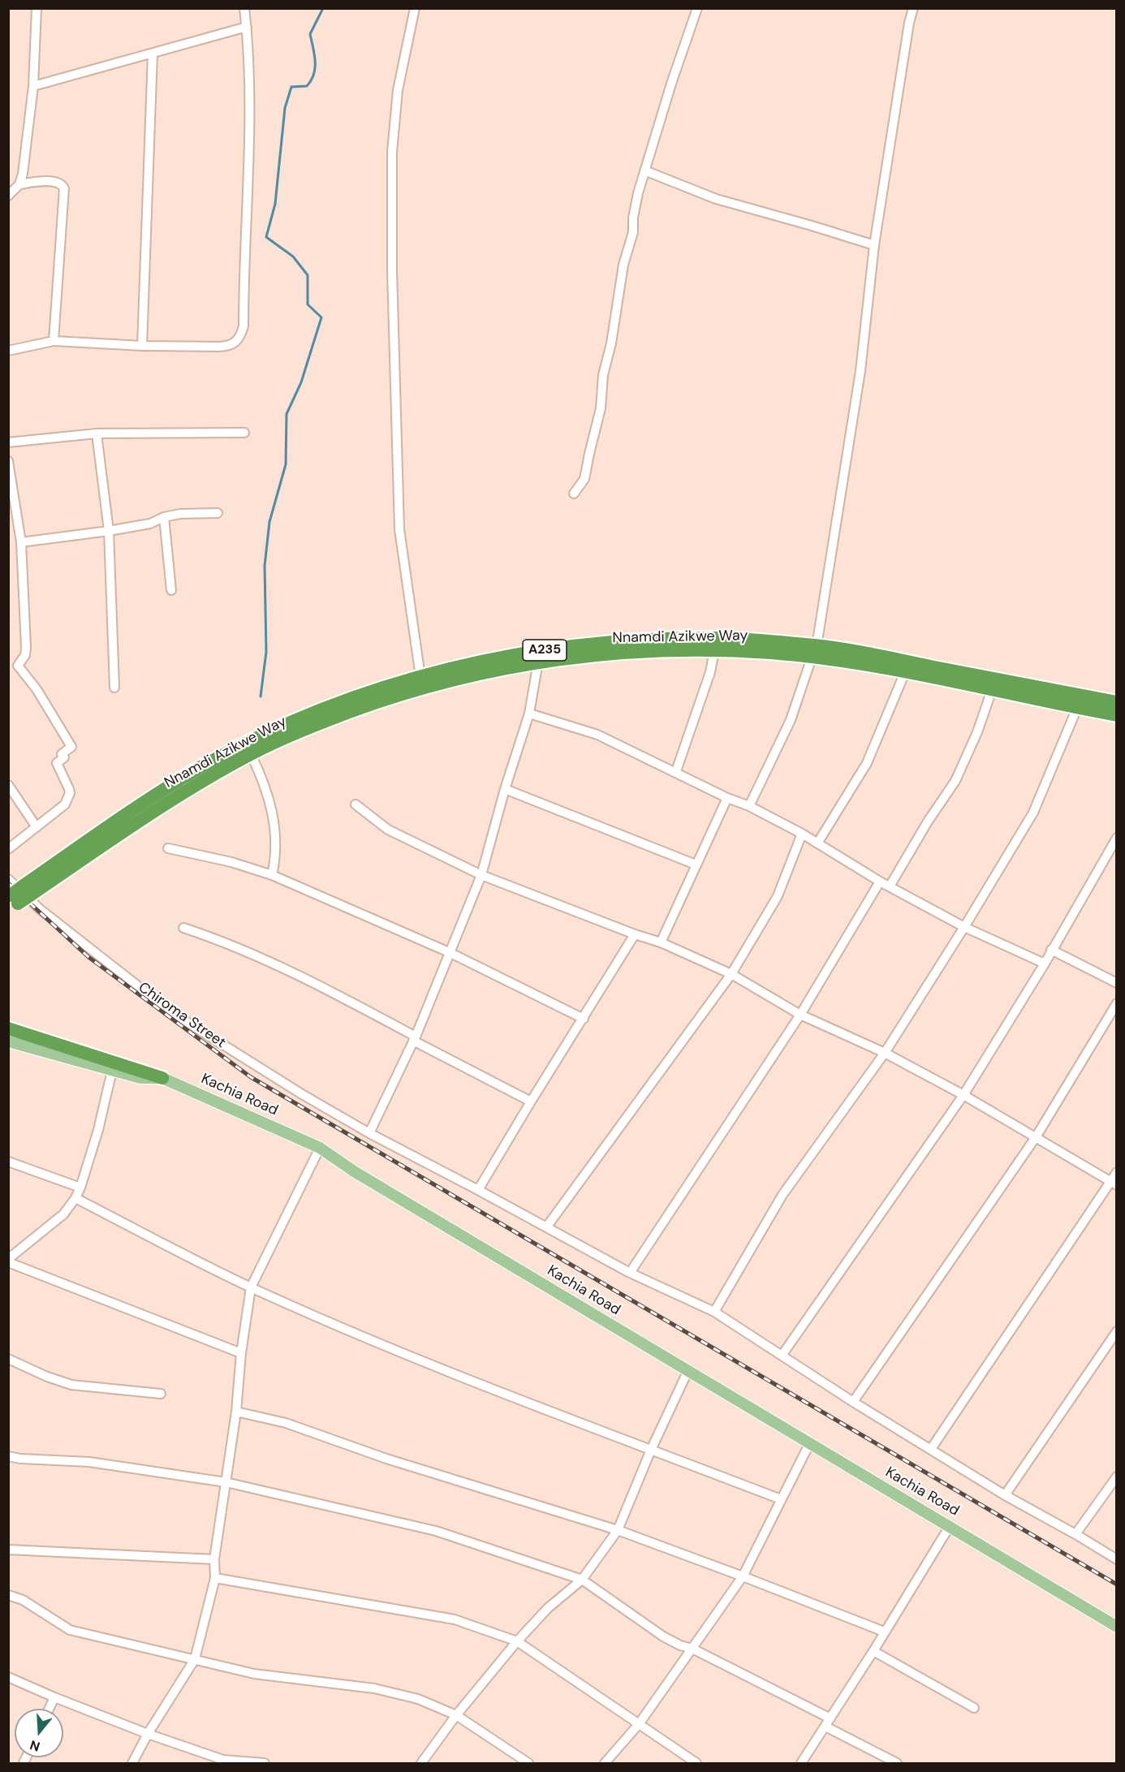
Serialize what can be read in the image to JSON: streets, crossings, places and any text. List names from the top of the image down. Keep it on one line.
{"streets":{"highway":["Nnamdi Azikwe Way","A235"],"main road":["Kachia Road"],"street":["Chiroma Street"]},"north":"bottom"}
